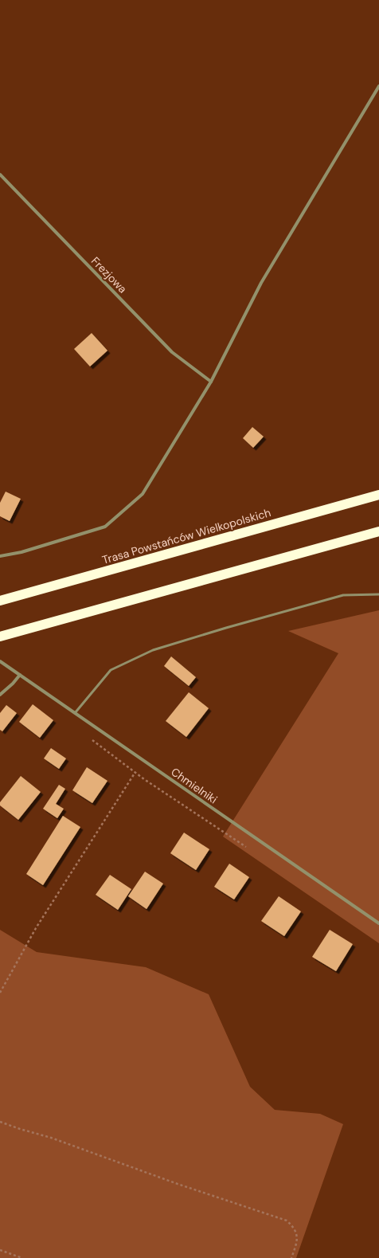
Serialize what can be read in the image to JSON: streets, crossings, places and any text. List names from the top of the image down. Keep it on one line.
{"streets":{"highway":["Trasa Powstańców Wielkopolskich"],"street":["Frezjowa","Chmielniki"]}}
